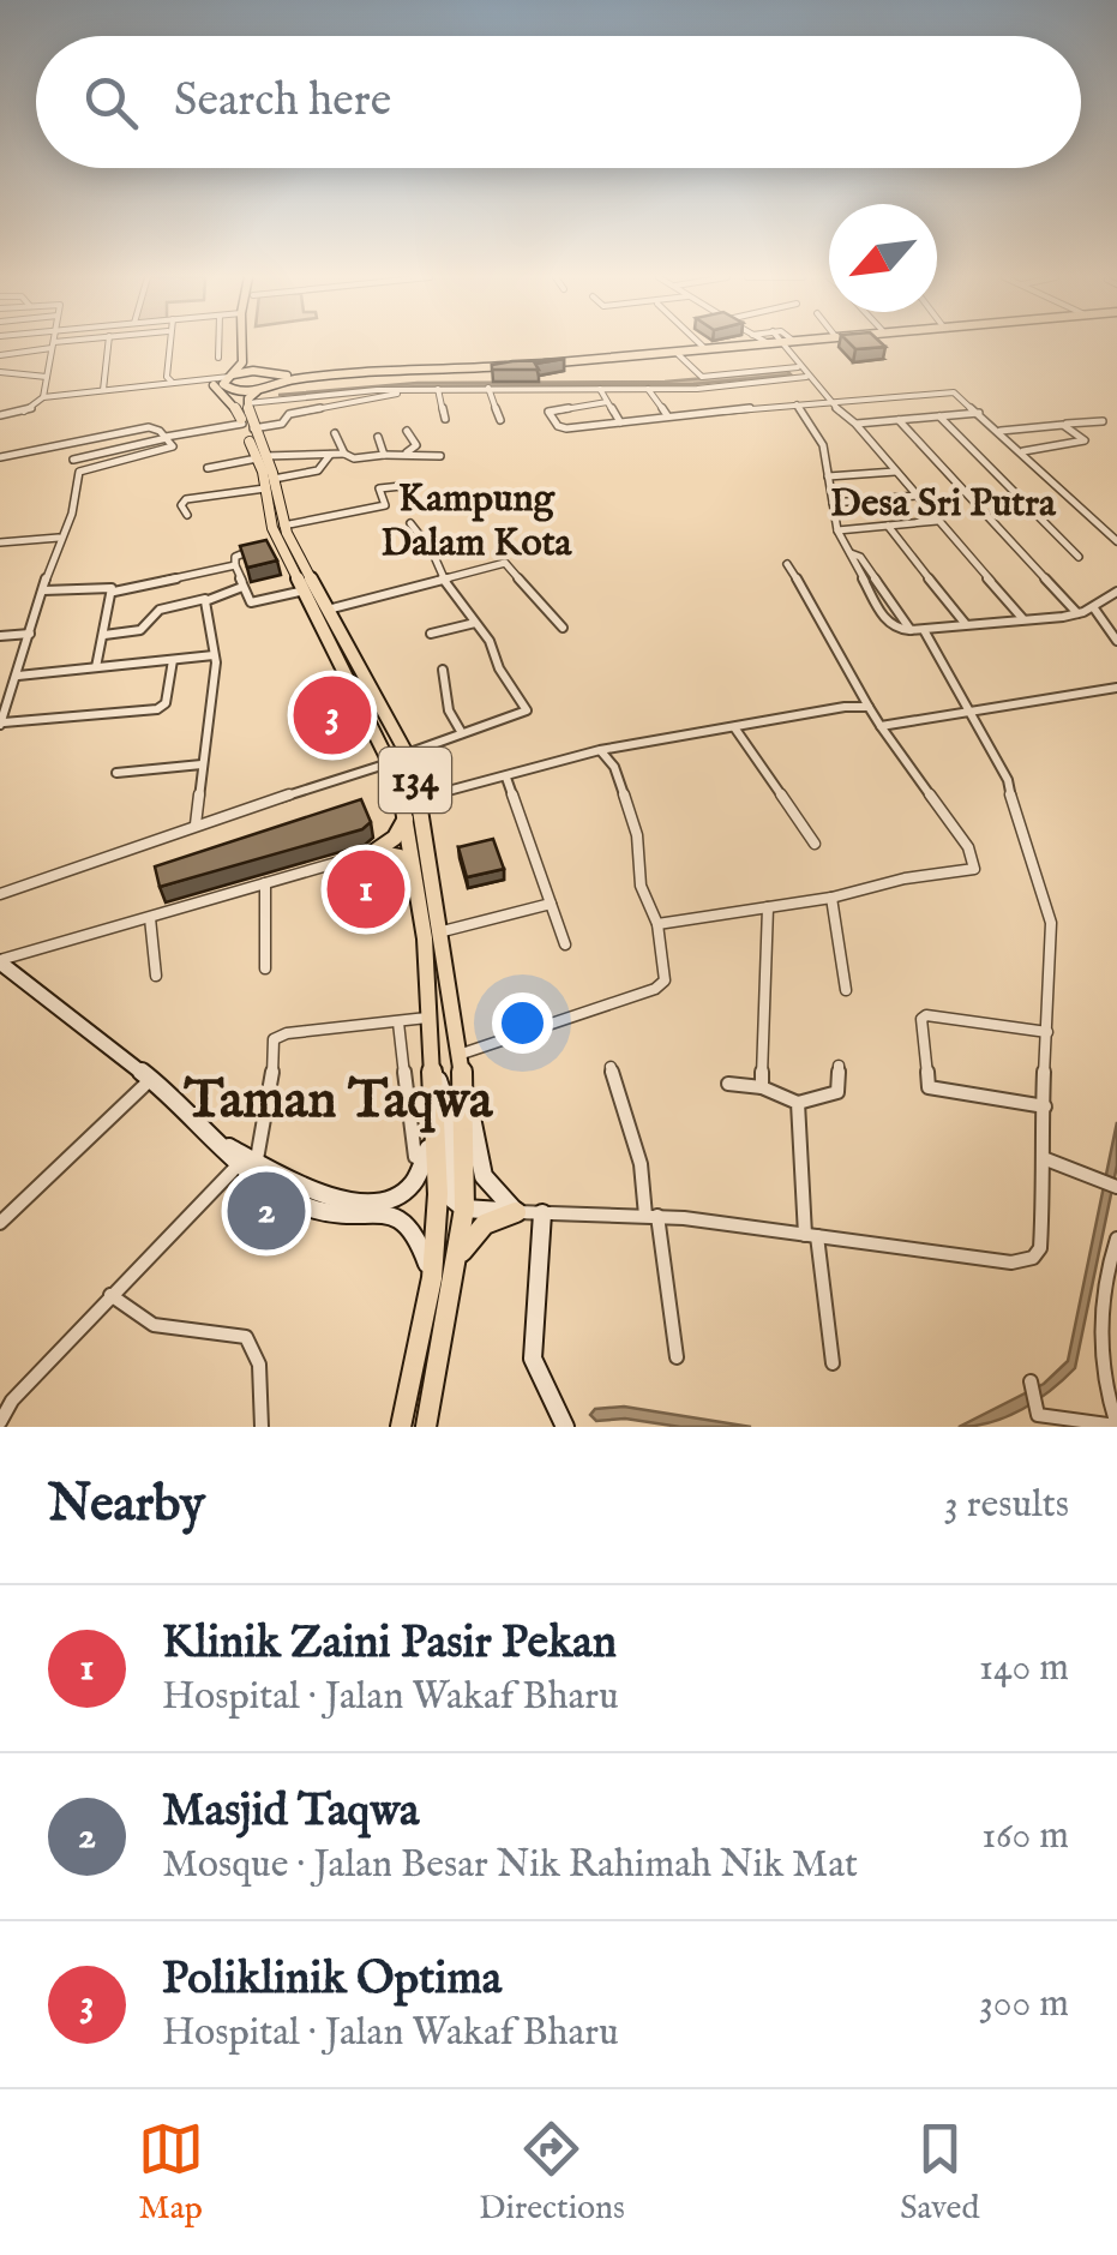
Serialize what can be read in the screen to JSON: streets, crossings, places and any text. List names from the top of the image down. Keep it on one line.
{"streets":{"main road":["134"]},"districts":["Kampung Dalam Kota","Desa Sri Putra","Taman Taqwa"],"north":"bottom left","page":{"search":"Search here","pins":["3","1","2"],"heading":["Nearby","3 results"],"list":[{"mark":"1","name":"Klinik Zaini Pasir Pekan","note":"Hospital · Jalan Wakaf Bharu","value":"140 m"},{"mark":"2","name":"Masjid Taqwa","note":"Mosque · Jalan Besar Nik Rahimah Nik Mat","value":"160 m"},{"mark":"3","name":"Poliklinik Optima","note":"Hospital · Jalan Wakaf Bharu","value":"300 m"}],"nav":["Map","Directions","Saved"]}}
